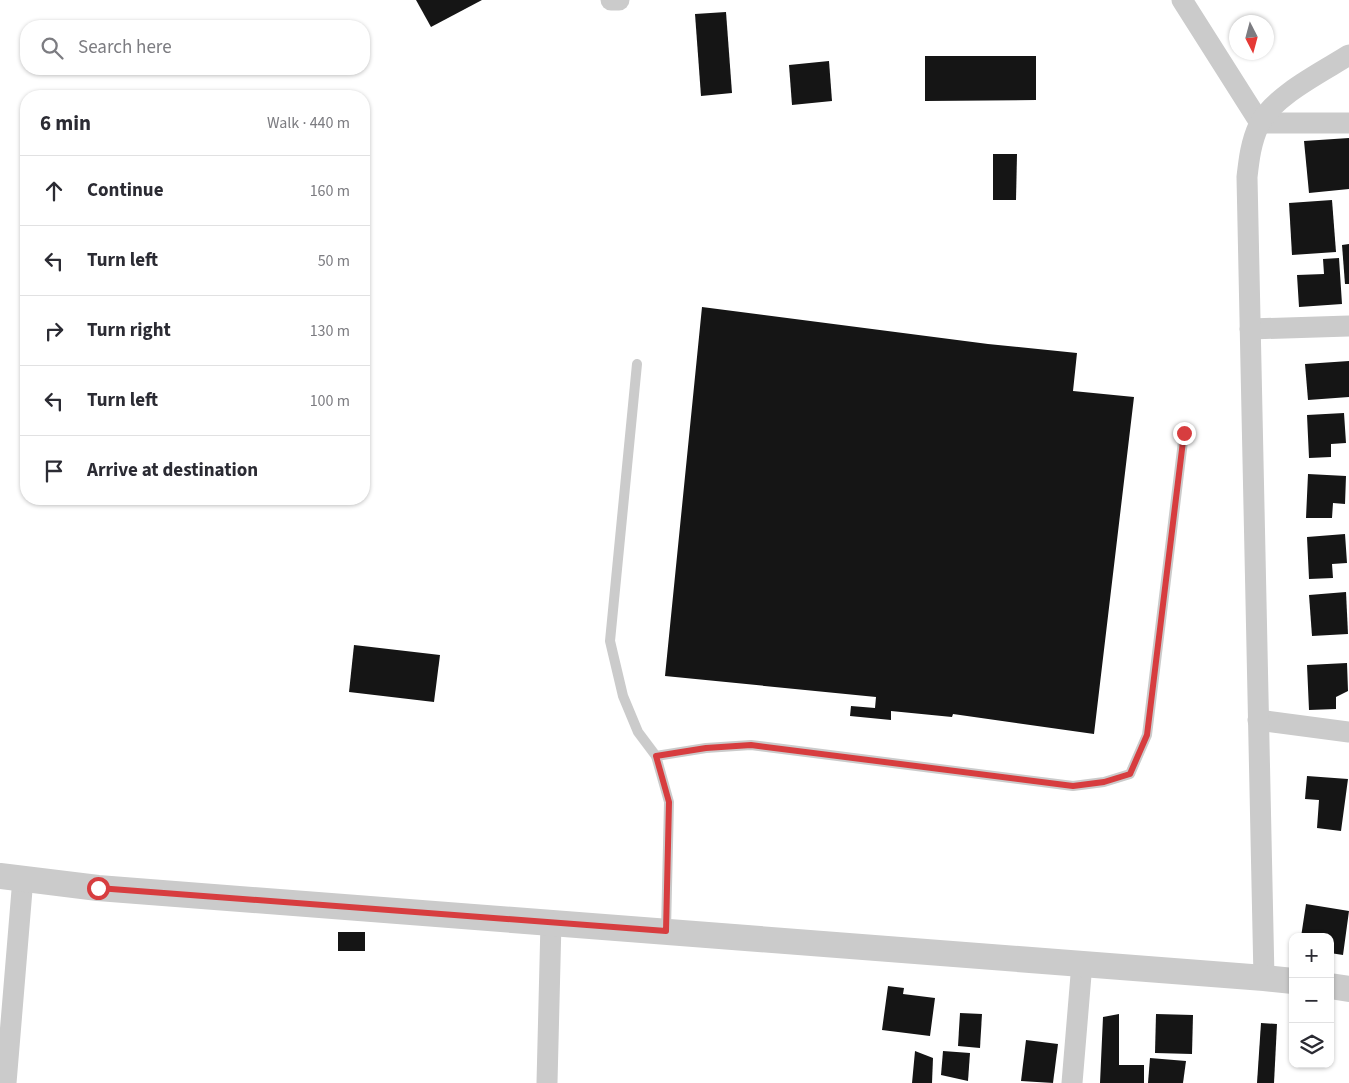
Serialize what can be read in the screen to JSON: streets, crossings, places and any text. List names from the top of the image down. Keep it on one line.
{"north":"bottom","page":{"search":"Search here","heading":["6 min","Walk · 440 m"],"list":[["Continue","160 m"],["Turn left","50 m"],["Turn right","130 m"],["Turn left","100 m"],"Arrive at destination"],"map_buttons":["+","−"]}}
